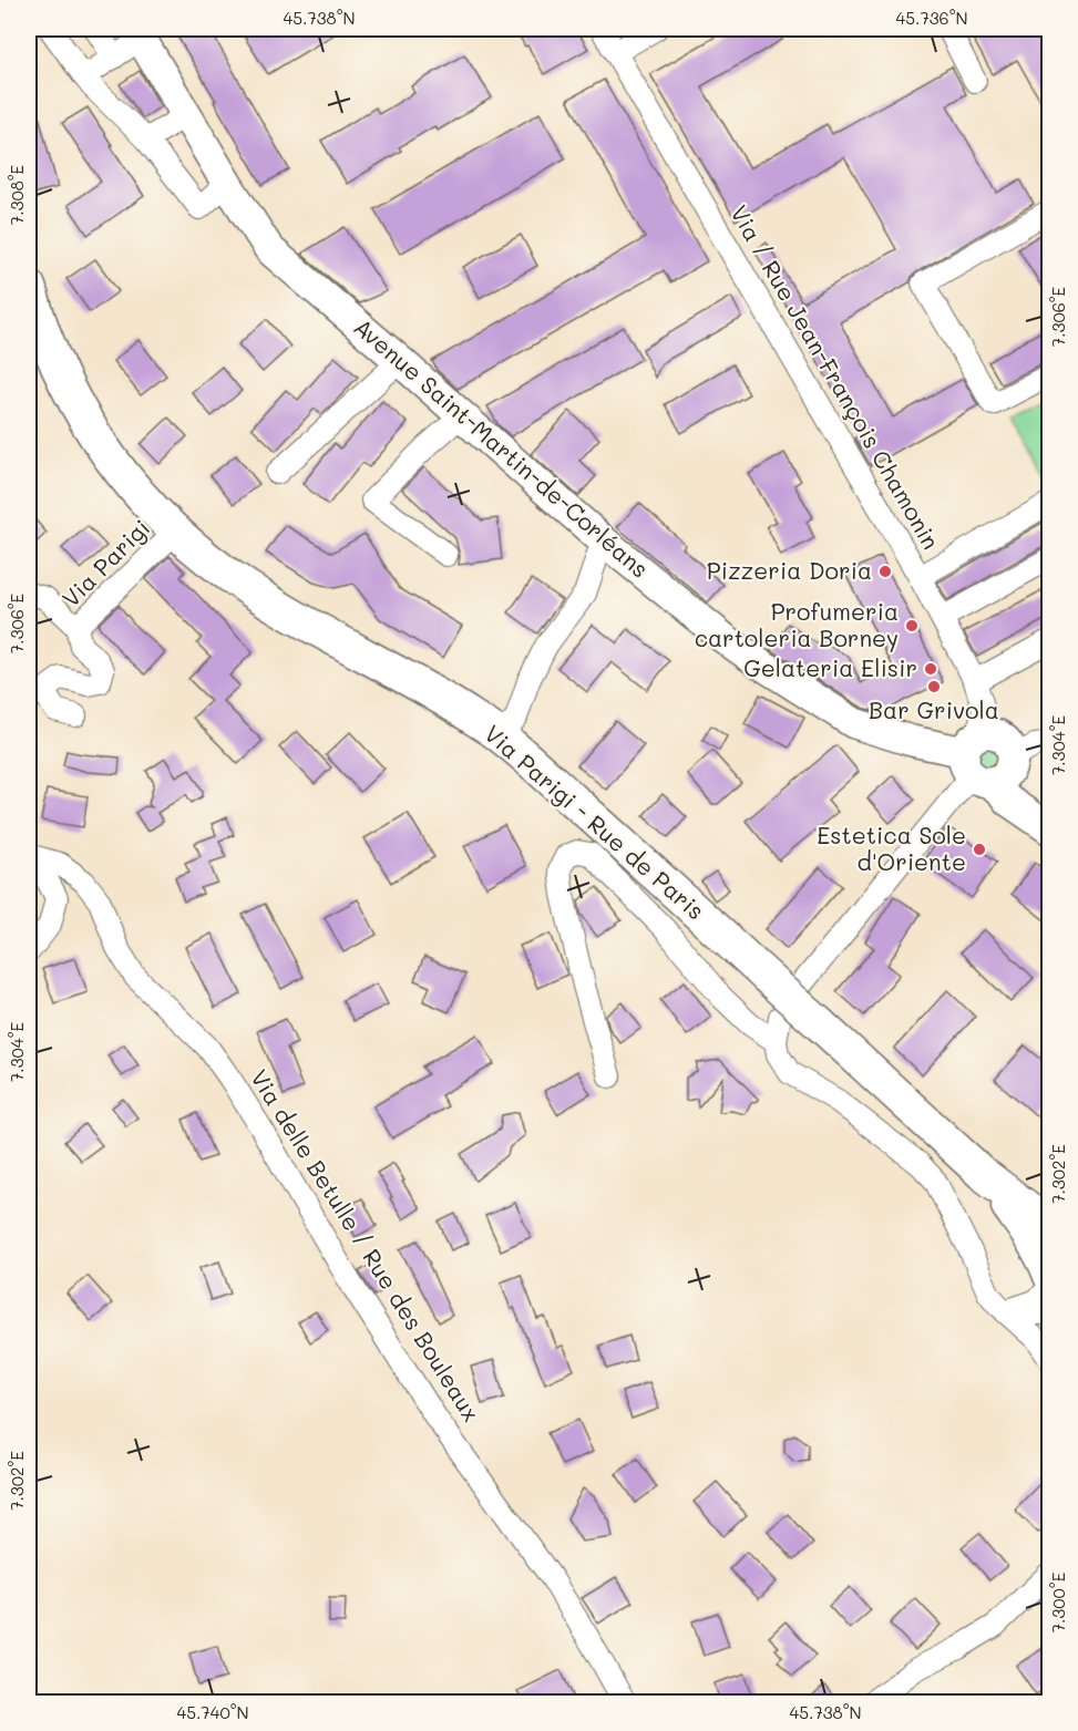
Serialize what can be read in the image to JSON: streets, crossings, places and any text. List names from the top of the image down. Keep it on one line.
{"streets":{"main road":["Via Parigi - Rue de Paris"],"street":["Via / Rue Jean-François Chamonin","Avenue Saint-Martin-de-Corléans","Via Parigi","Via delle Betulle / Rue des Bouleaux"]},"crossings":[["Via / Rue Jean-François Chamonin","Avenue Saint-Martin-de-Corléans"],["Via Parigi","Via Parigi - Rue de Paris"]],"places":["Pizzeria Doria","Profumeria cartoleria Borney","Gelateria Elisir","Bar Grivola","Estetica Sole d'Oriente"],"coordinates":["45.738°N","45.736°N","7.308°E","7.306°E","7.304°E","7.302°E","7.300°E","45.740°N"]}
